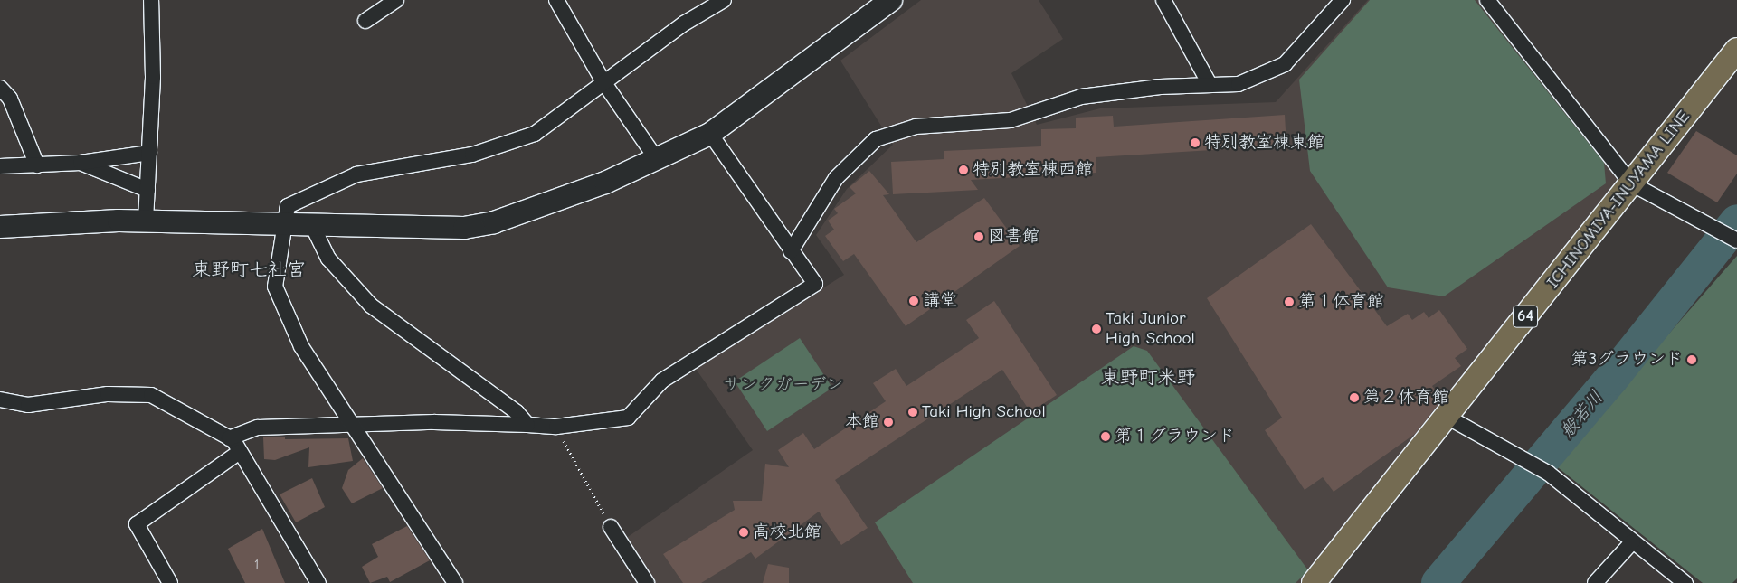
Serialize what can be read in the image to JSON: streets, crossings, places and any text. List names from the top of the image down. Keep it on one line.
{"streets":{"main road":["ICHINOMIYA-INUYAMA LINE","64"]},"districts":["東野町七社宮","東野町米野"],"water":["般若川"],"parks":["サンクガーデン"],"places":["特別教室棟東館","特別教室棟西館","図書館","講堂","第１体育館","Taki Junior High School","第3グラウンド","第２体育館","Taki High School","本館","第１グラウンド","高校北館"],"house_numbers":["1"]}
